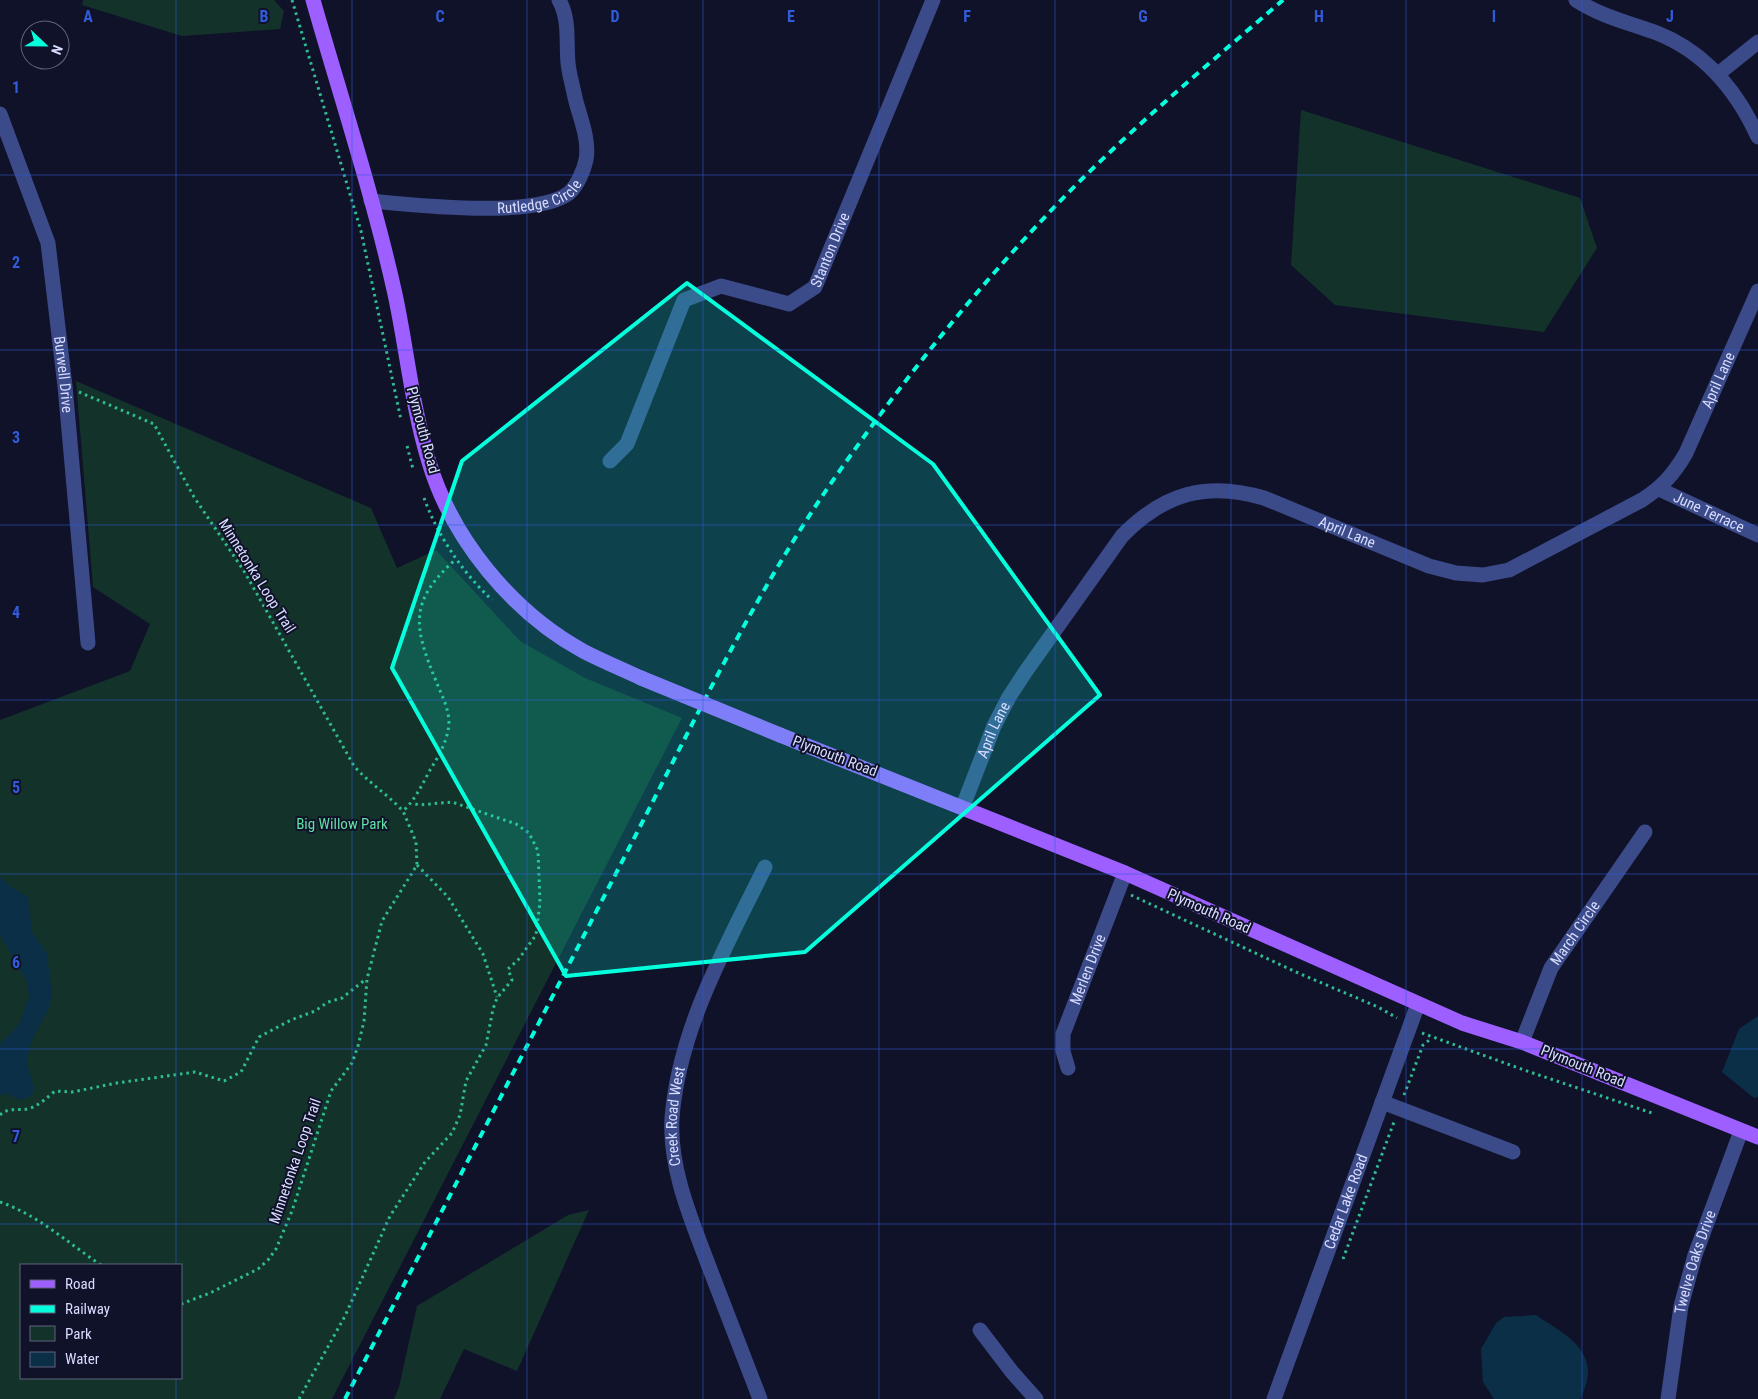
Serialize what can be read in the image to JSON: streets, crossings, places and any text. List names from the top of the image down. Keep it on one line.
{"streets":{"main road":["Plymouth Road"],"street":["Rutledge Circle","Stanton Drive","Burwell Drive","April Lane","June Terrace","March Circle","Merlen Drive","Creek Road West","Cedar Lake Road","Twelve Oaks Drive"],"path":["Minnetonka Loop Trail"]},"crossings":[["Rutledge Circle","Plymouth Road"],["Burwell Drive","Minnetonka Loop Trail"],["April Lane","Plymouth Road"],["April Lane","June Terrace"],["Plymouth Road","March Circle"],["Plymouth Road","Merlen Drive"],["Plymouth Road","Cedar Lake Road"],["Plymouth Road","Twelve Oaks Drive"]],"parks":["Big Willow Park"],"legend":["Road","Railway","Park","Water"],"north":"right","grid":{"columns":["A","B","C","D","E","F","G","H","I","J"],"rows":["1","2","3","4","5","6","7"]}}
